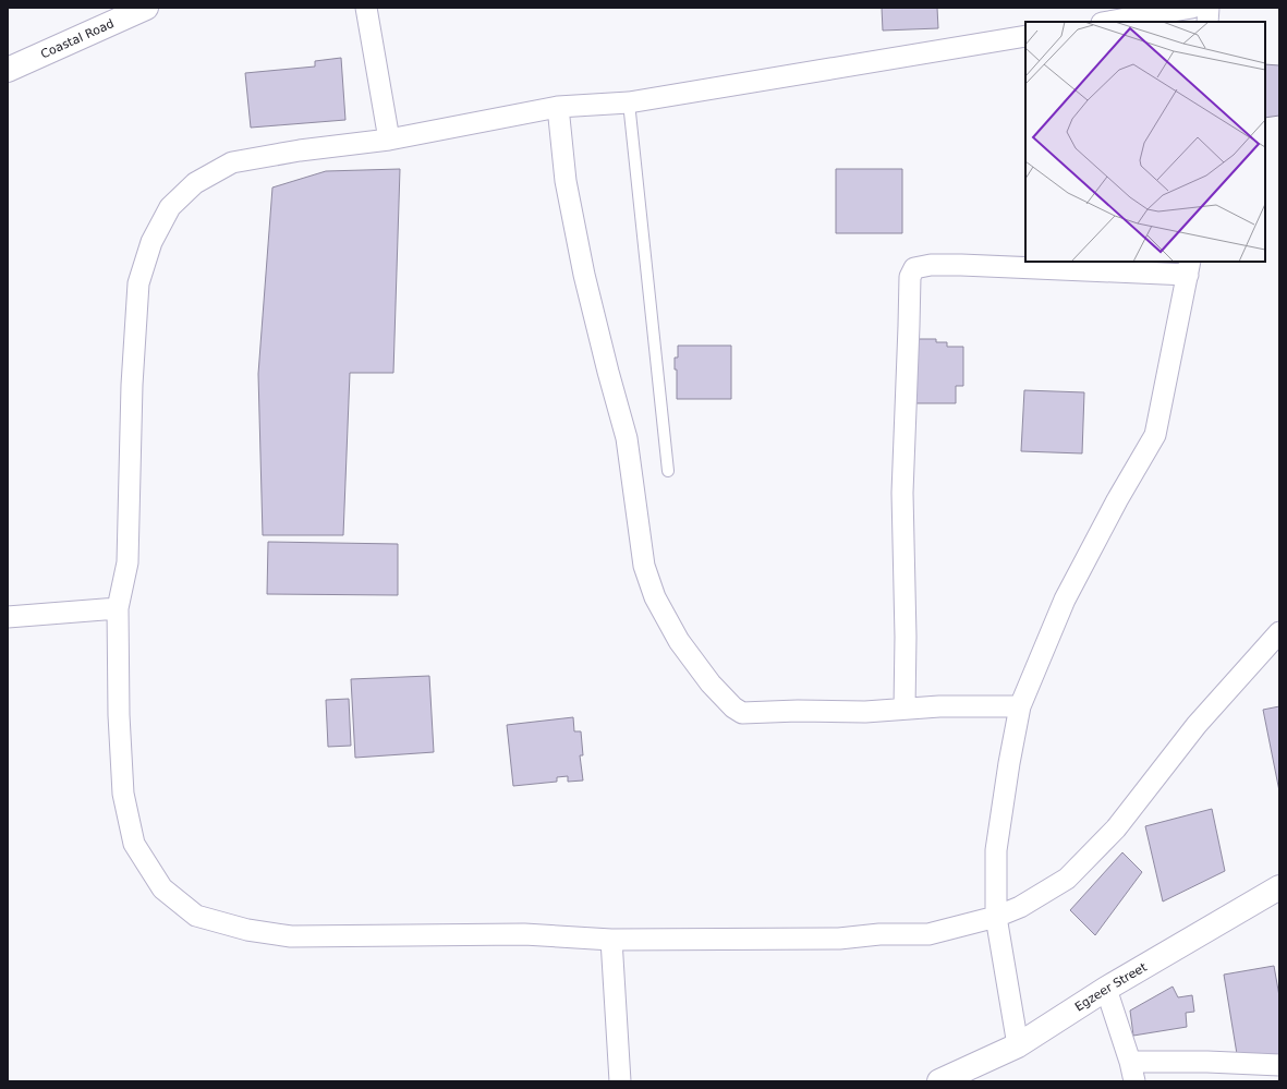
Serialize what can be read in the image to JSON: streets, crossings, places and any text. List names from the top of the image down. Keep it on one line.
{"streets":{"main road":["Coastal Road","Egzeer Street"]}}
